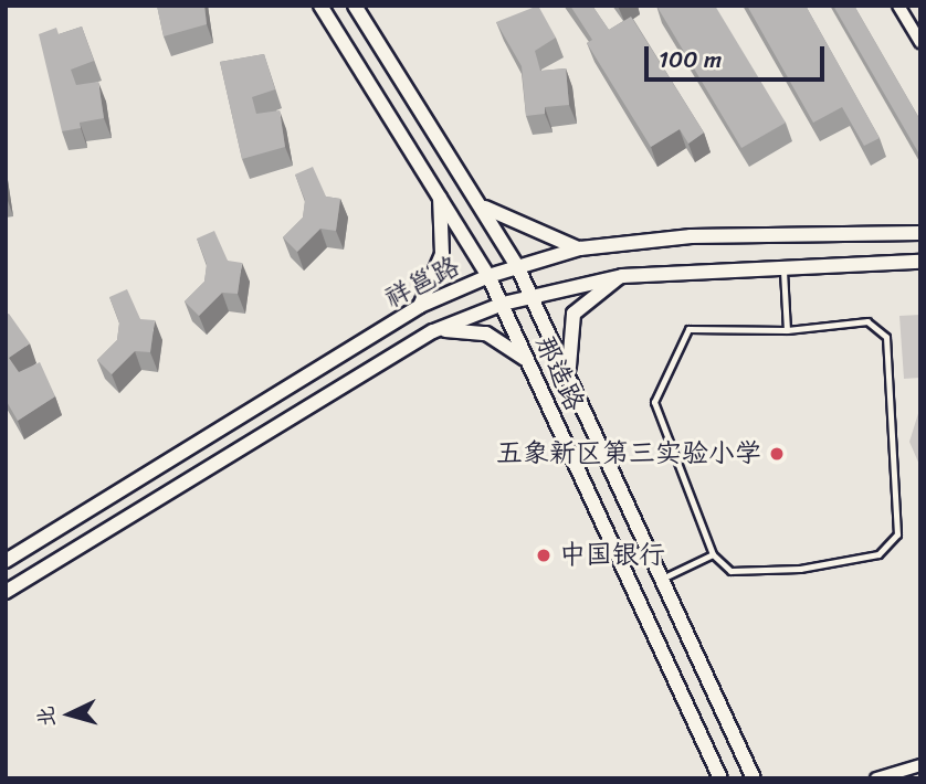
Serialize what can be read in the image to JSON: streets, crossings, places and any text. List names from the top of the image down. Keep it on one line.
{"streets":{"street":["祥邕路","那造路"]},"crossings":[["祥邕路","那造路"]],"places":["五象新区第三实验小学","中国银行"],"scale_bar":"100 m","north":"left"}
